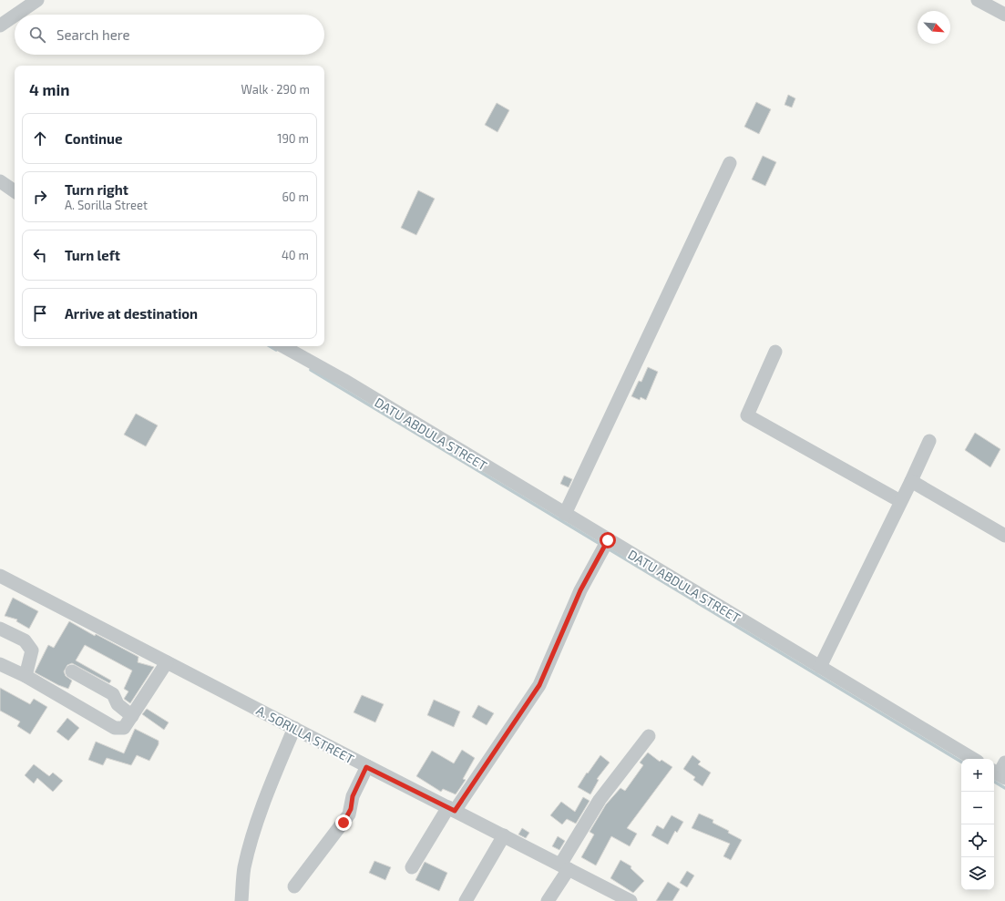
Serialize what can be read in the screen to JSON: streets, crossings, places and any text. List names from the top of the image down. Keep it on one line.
{"streets":{"street":["DATU ABDULA STREET","A. SORILLA STREET"]},"north":"bottom right","page":{"search":"Search here","heading":["4 min","Walk · 290 m"],"list":[["Continue","190 m"],["Turn right","A. Sorilla Street","60 m"],["Turn left","40 m"],"Arrive at destination"],"map_buttons":["+","−"]}}
